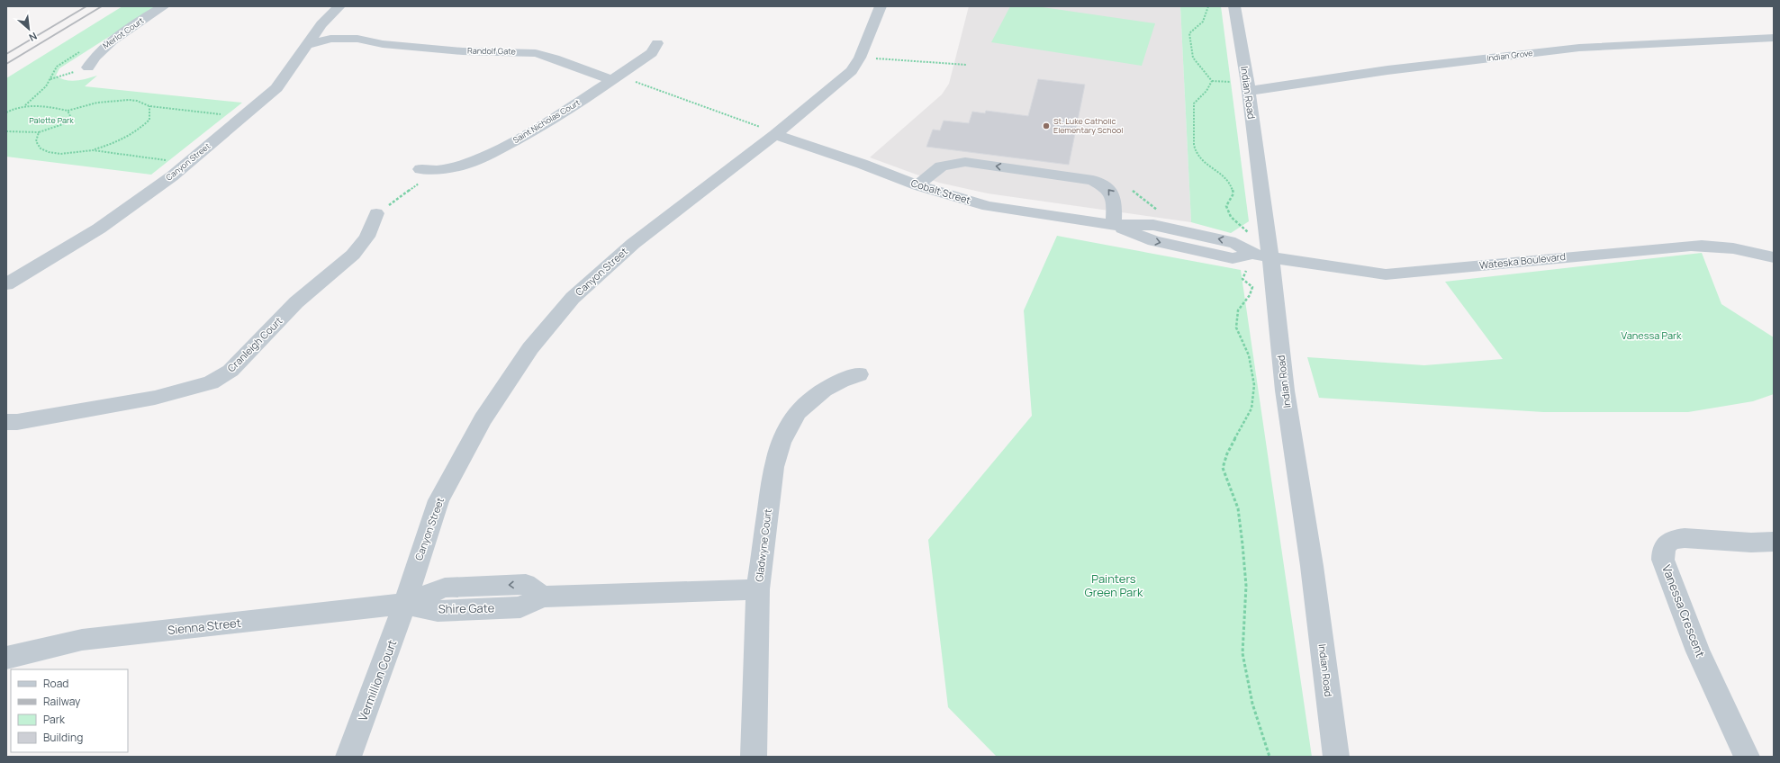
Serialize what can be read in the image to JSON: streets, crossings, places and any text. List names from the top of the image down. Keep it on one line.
{"streets":{"street":["Merlot Court","Randolf Gate","Indian Grove","Indian Road","Saint Nicholas Court","Canyon Street","Cobalt Street","Wateska Boulevard","Cranleigh Court","Gladwyne Court","Shire Gate","Vanessa Crescent","Sienna Street","Vermillion Court"]},"crossings":[["Randolf Gate","Saint Nicholas Court"],["Randolf Gate","Canyon Street"],["Indian Grove","Indian Road"],["Indian Road","Cobalt Street"],["Indian Road","Wateska Boulevard"],["Canyon Street","Cobalt Street"],["Canyon Street","Shire Gate"],["Canyon Street","Sienna Street"],["Canyon Street","Vermillion Court"],["Cobalt Street","Wateska Boulevard"],["Gladwyne Court","Shire Gate"],["Shire Gate","Sienna Street"],["Shire Gate","Vermillion Court"],["Sienna Street","Vermillion Court"]],"parks":["Palette Park","Vanessa Park","Painters Green Park"],"places":["St. Luke Catholic Elementary School"],"legend":["Road","Railway","Park","Building"],"north":"bottom right"}
